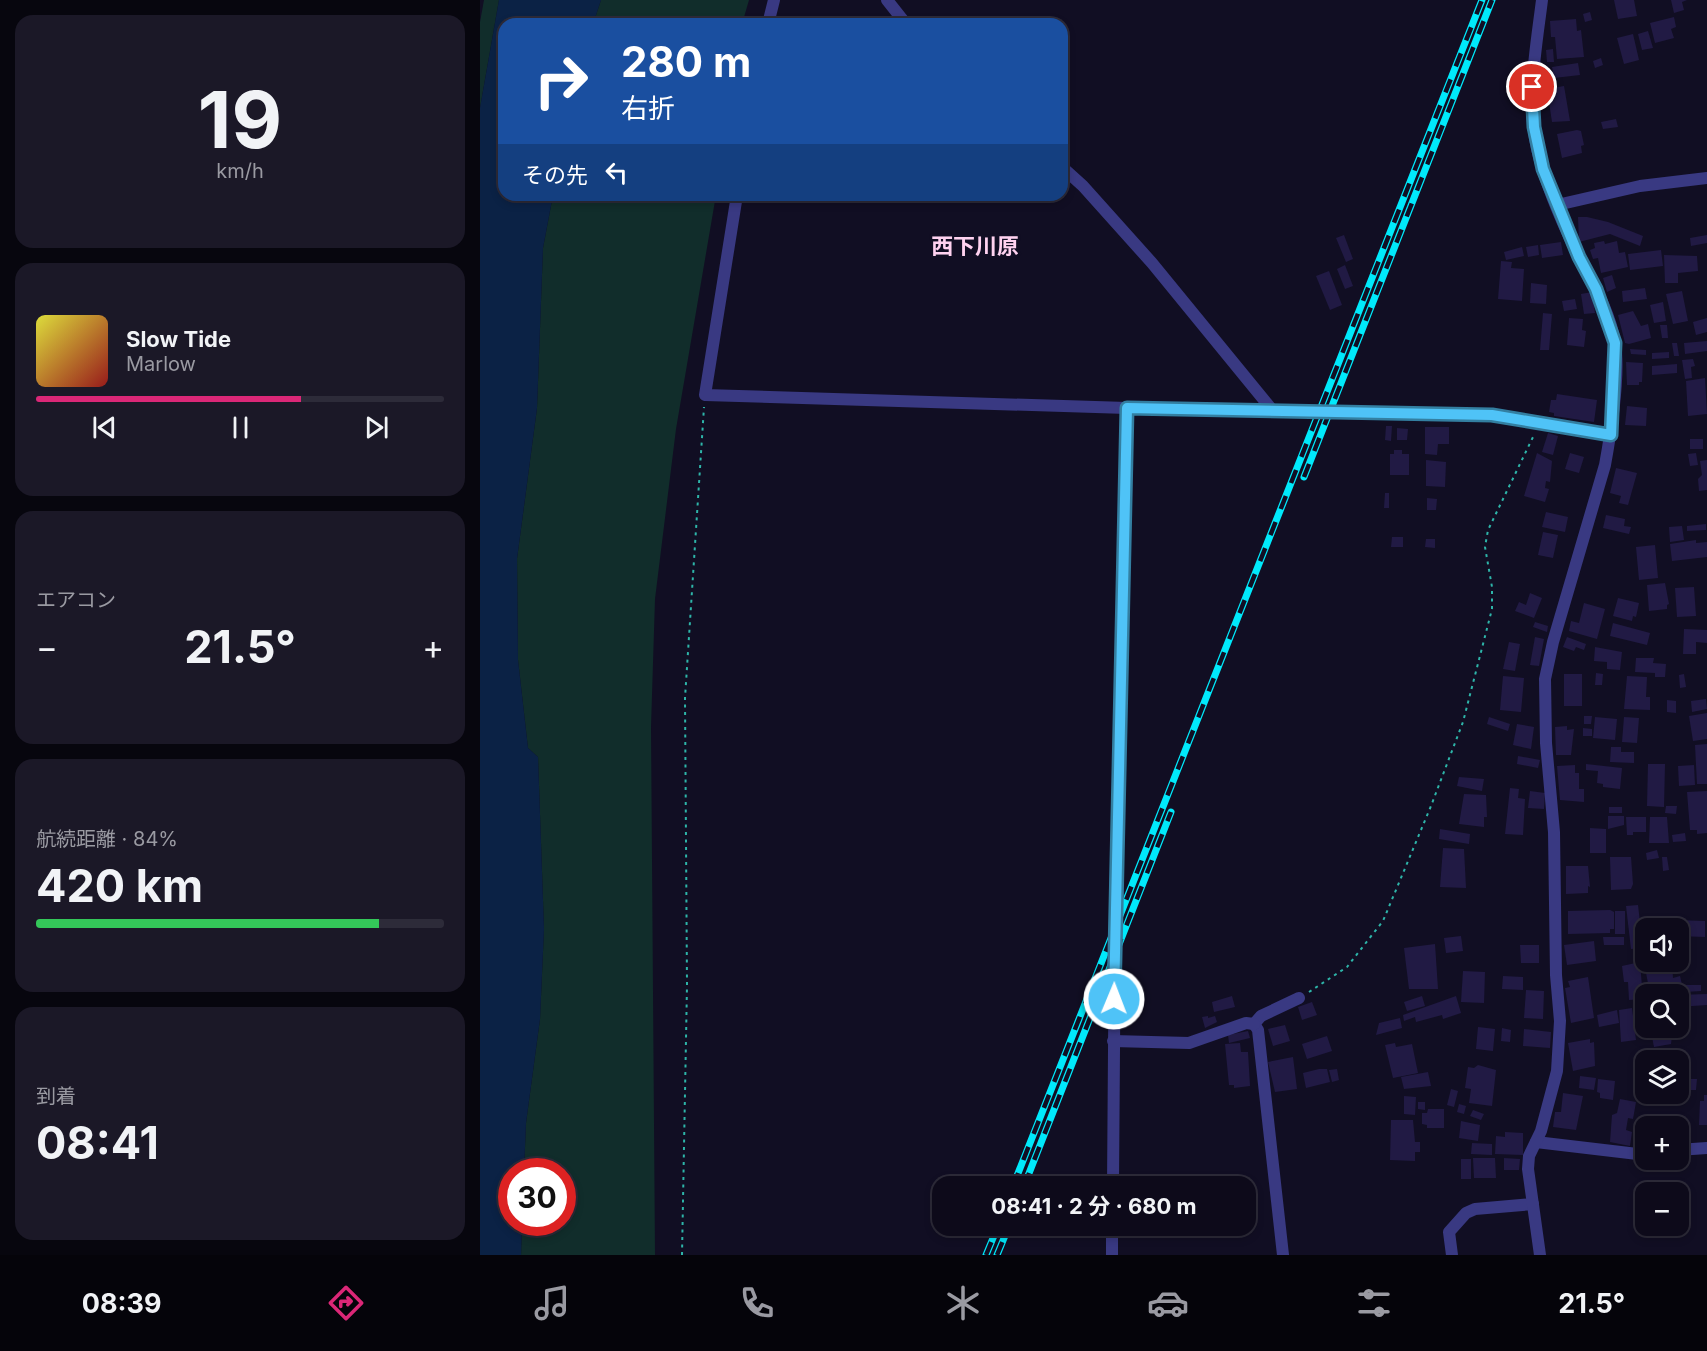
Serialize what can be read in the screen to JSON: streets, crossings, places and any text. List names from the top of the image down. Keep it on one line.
{"districts":["西下川原"],"page":{"tile":[["19","km/h"],"エアコン",["航続距離 · 84%","420 km"],["到着","08:41"]],"turn":["280 m","右折"],"then":"その先","song":["Slow Tide","Marlow"],"heat":["−","21.5°","+"],"map_buttons":["+","−"],"limit":"30","trip":"08:41 · 2 分 · 680 m","tabs":["08:39","21.5°"]}}
